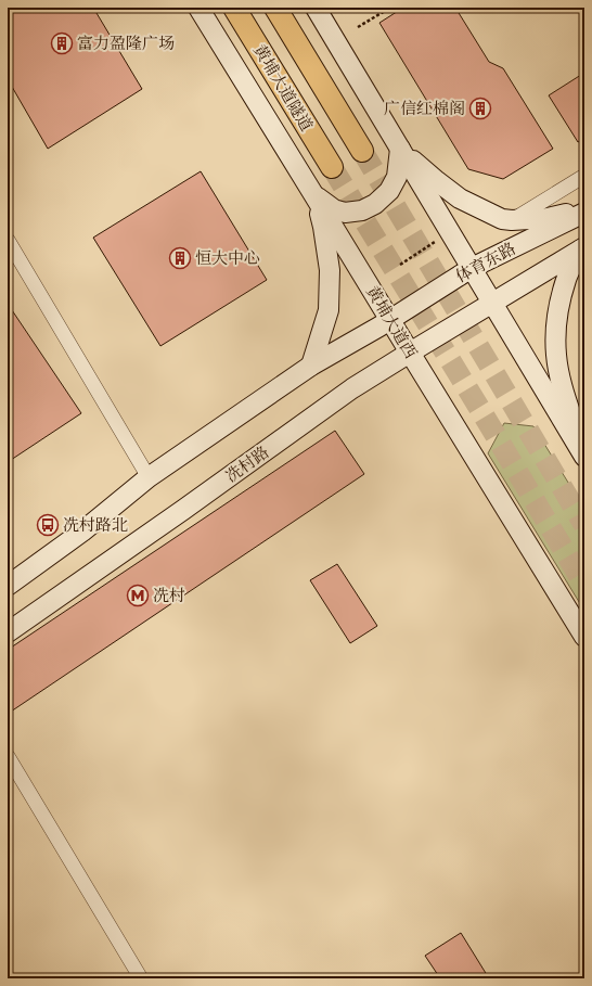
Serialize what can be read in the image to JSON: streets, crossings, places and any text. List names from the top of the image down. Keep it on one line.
{"streets":{"main road":["黄埔大道隧道","体育东路","黄埔大道西","冼村路"]},"crossings":[["体育东路","黄埔大道西"],["黄埔大道西","冼村路"]],"places":{"building":["富力盈隆广场","广信红棉阁","恒大中心"],"bus stop":["冼村路北"],"metro station":["冼村"]}}
